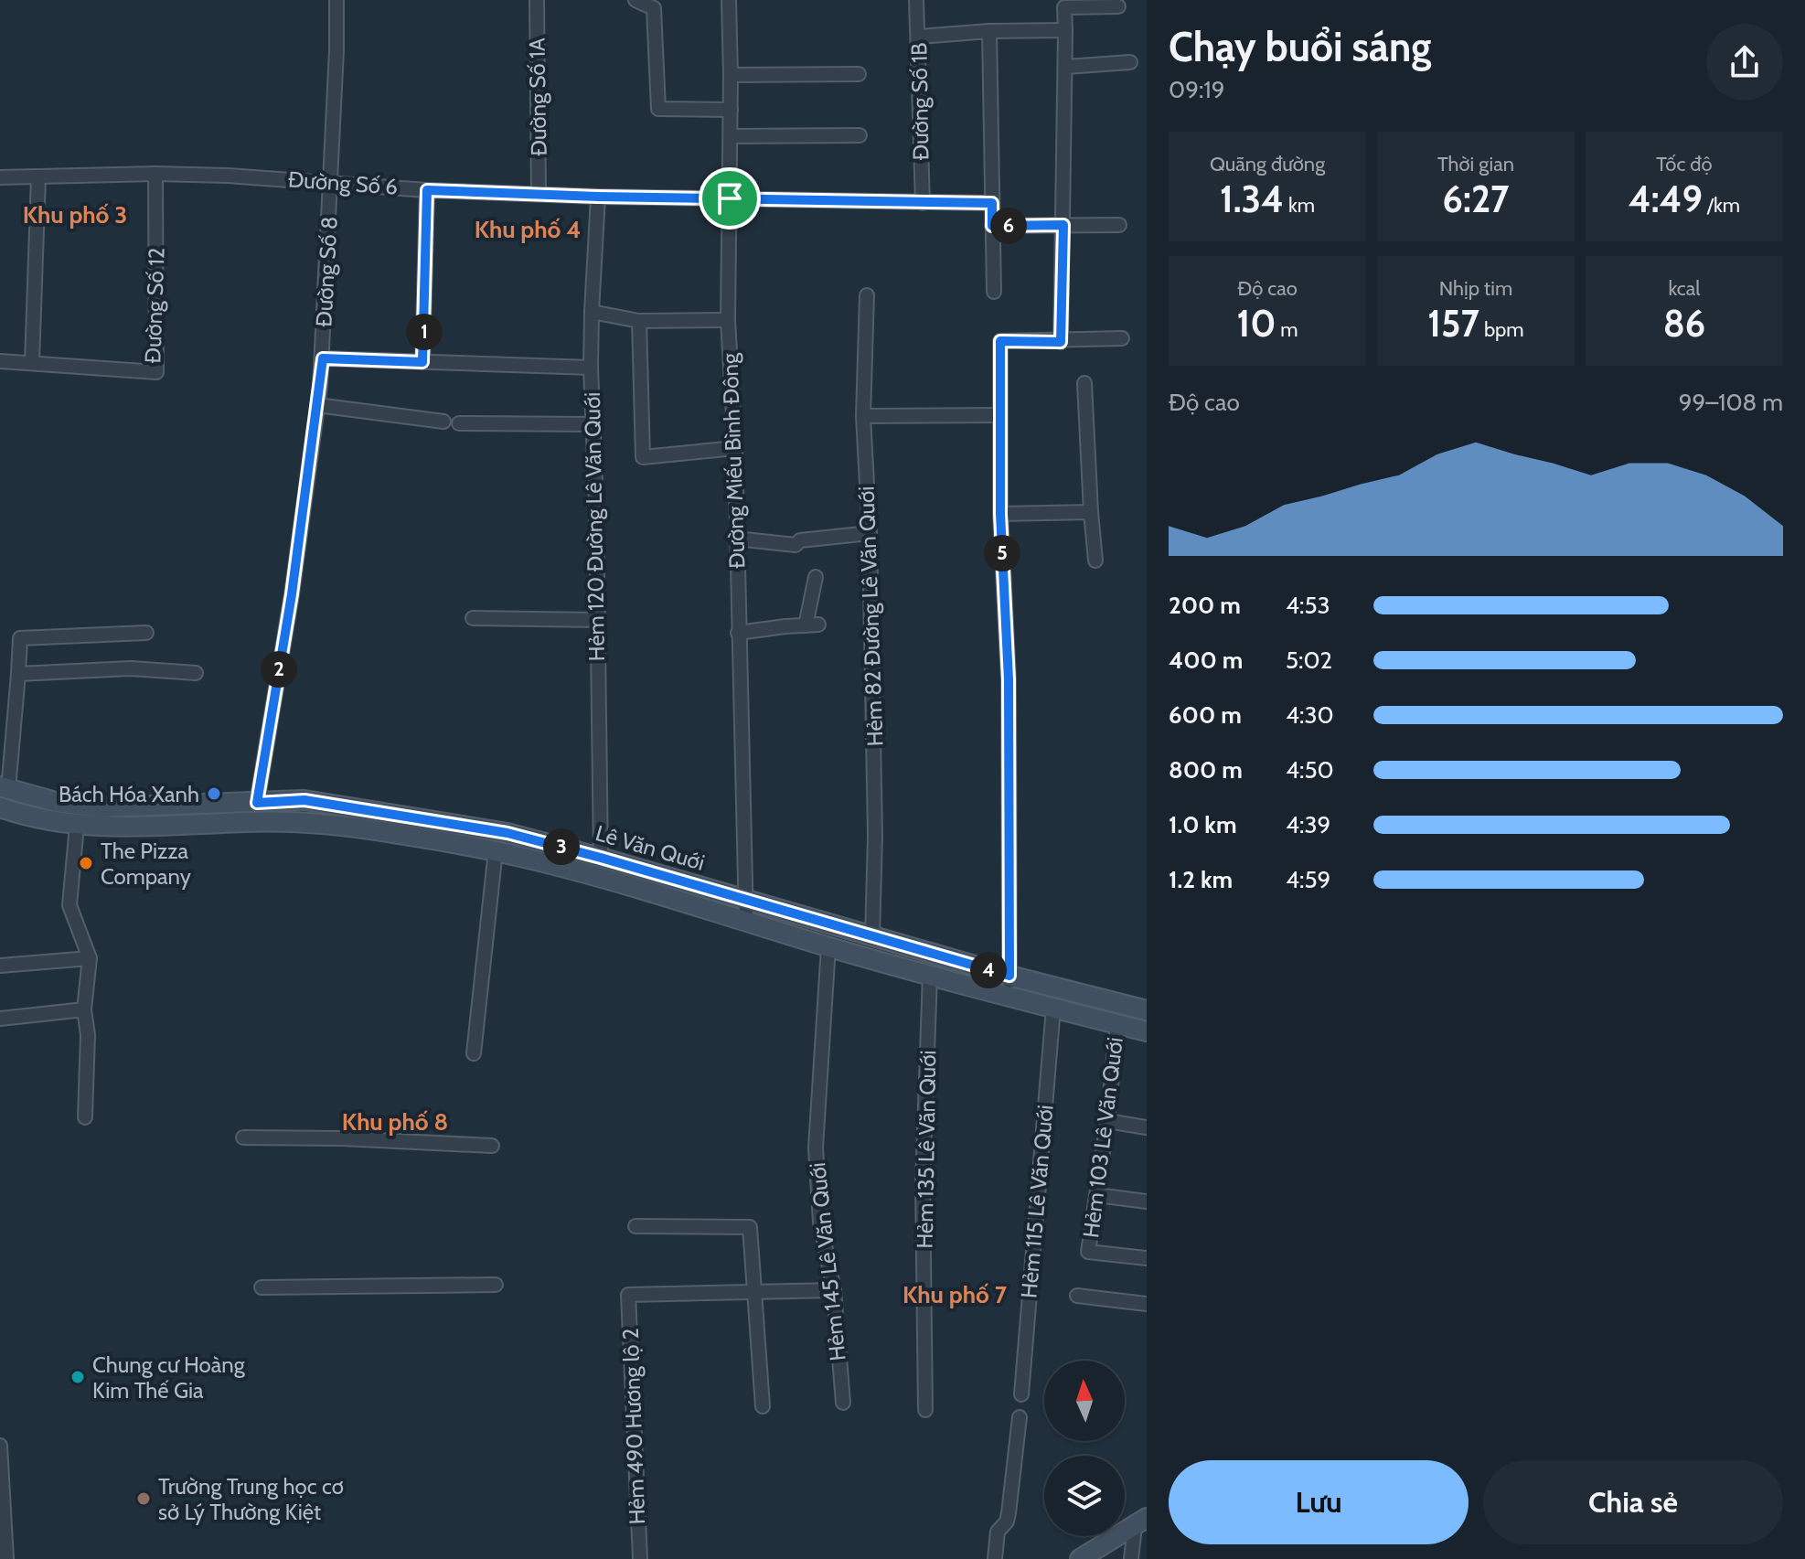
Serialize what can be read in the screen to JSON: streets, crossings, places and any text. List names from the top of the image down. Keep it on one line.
{"streets":{"main road":["Lê Văn Quới"],"street":["Đường Số 1A","Đường Số 1B","Đường Số 6","Đường Số 8","Đường Số 12","Đường Miếu Bình Đông","Hẻm 120 Đường Lê Văn Quới","Hẻm 82 Đường Lê Văn Quới","Hẻm 103 Lê Văn Quới","Hẻm 135 Lê Văn Quới","Hẻm 115 Lê Văn Quới","Hẻm 145 Lê Văn Quới","Hẻm 490 Hương lộ 2"]},"crossings":[["Đường Số 1A","Đường Số 6"],["Đường Số 1B","Đường Số 6"],["Đường Số 6","Đường Số 8"],["Đường Số 6","Đường Số 12"],["Đường Số 6","Đường Miếu Bình Đông"],["Đường Số 6","Hẻm 120 Đường Lê Văn Quới"],["Đường Số 8","Lê Văn Quới"],["Đường Miếu Bình Đông","Lê Văn Quới"],["Hẻm 120 Đường Lê Văn Quới","Lê Văn Quới"],["Hẻm 82 Đường Lê Văn Quới","Lê Văn Quới"],["Lê Văn Quới","Hẻm 103 Lê Văn Quới"],["Lê Văn Quới","Hẻm 135 Lê Văn Quới"],["Lê Văn Quới","Hẻm 115 Lê Văn Quới"],["Lê Văn Quới","Hẻm 145 Lê Văn Quới"]],"districts":["Khu phố 3","Khu phố 4","Khu phố 8","Khu phố 7"],"places":["Bách Hóa Xanh","The Pizza Company","Chung cư Hoàng Kim Thế Gia","Trường Trung học cơ sở Lý Thường Kiệt"],"north":"top","page":{"heading":["Chạy buổi sáng","09:19"],"stats":[["Quãng đường","1.34 km"],["Thời gian","6:27"],["Tốc độ","4:49 /km"],["Độ cao","10 m"],["Nhịp tim","157 bpm"],["kcal","86"]],"pins":["6","1","5","2","3","4"],"chart":["Độ cao","99–108 m"],"list":[{"name":"200 m","note":"4:53"},{"name":"400 m","note":"5:02"},{"name":"600 m","note":"4:30"},{"name":"800 m","note":"4:50"},{"name":"1.0 km","note":"4:39"},{"name":"1.2 km","note":"4:59"}],"buttons":["Lưu","Chia sẻ"]}}
